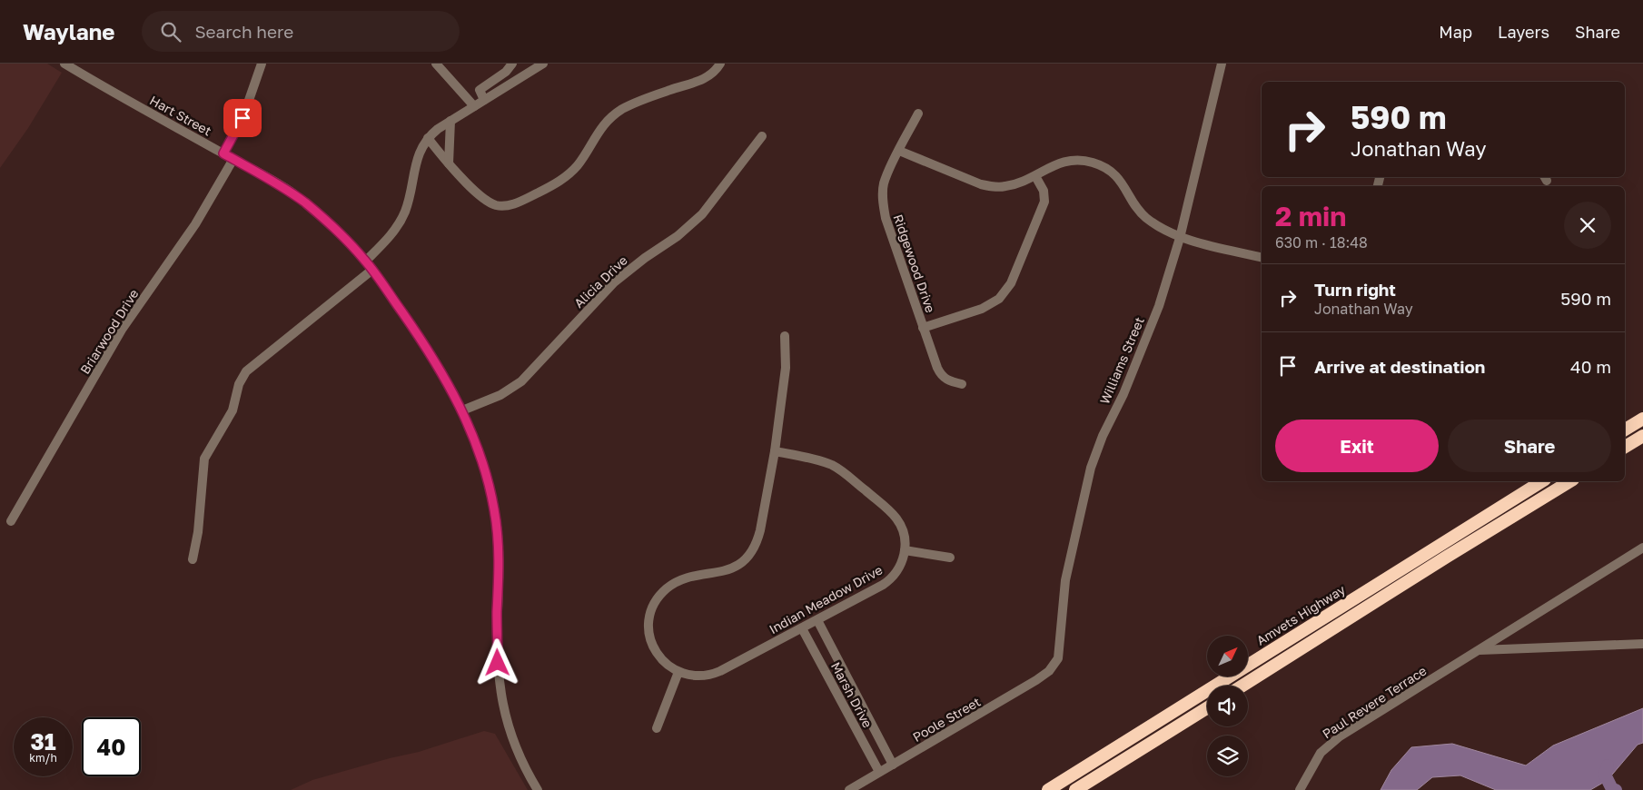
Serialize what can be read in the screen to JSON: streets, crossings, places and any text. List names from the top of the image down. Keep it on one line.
{"streets":{"highway":["Amvets Highway"],"street":["Hart Street","Ridgewood Drive","Alicia Drive","Briarwood Drive","Williams Street","Indian Meadow Drive","Marsh Drive","Paul Revere Terrace","Poole Street"]},"crossings":[["Hart Street","Alicia Drive"],["Hart Street","Briarwood Drive"],["Williams Street","Poole Street"],["Indian Meadow Drive","Marsh Drive"],["Marsh Drive","Poole Street"]],"north":"top right","page":{"header":"Waylane","search":"Search here","nav":["Map","Layers","Share"],"turn":["590 m","Jonathan Way"],"heading":["2 min","630 m · 18:48"],"list":[{"name":"Turn right","note":"Jonathan Way","value":"590 m"},{"name":"Arrive at destination","value":"40 m"}],"buttons":["Exit","Share"],"speed":"31 km/h","limit":"40"}}
